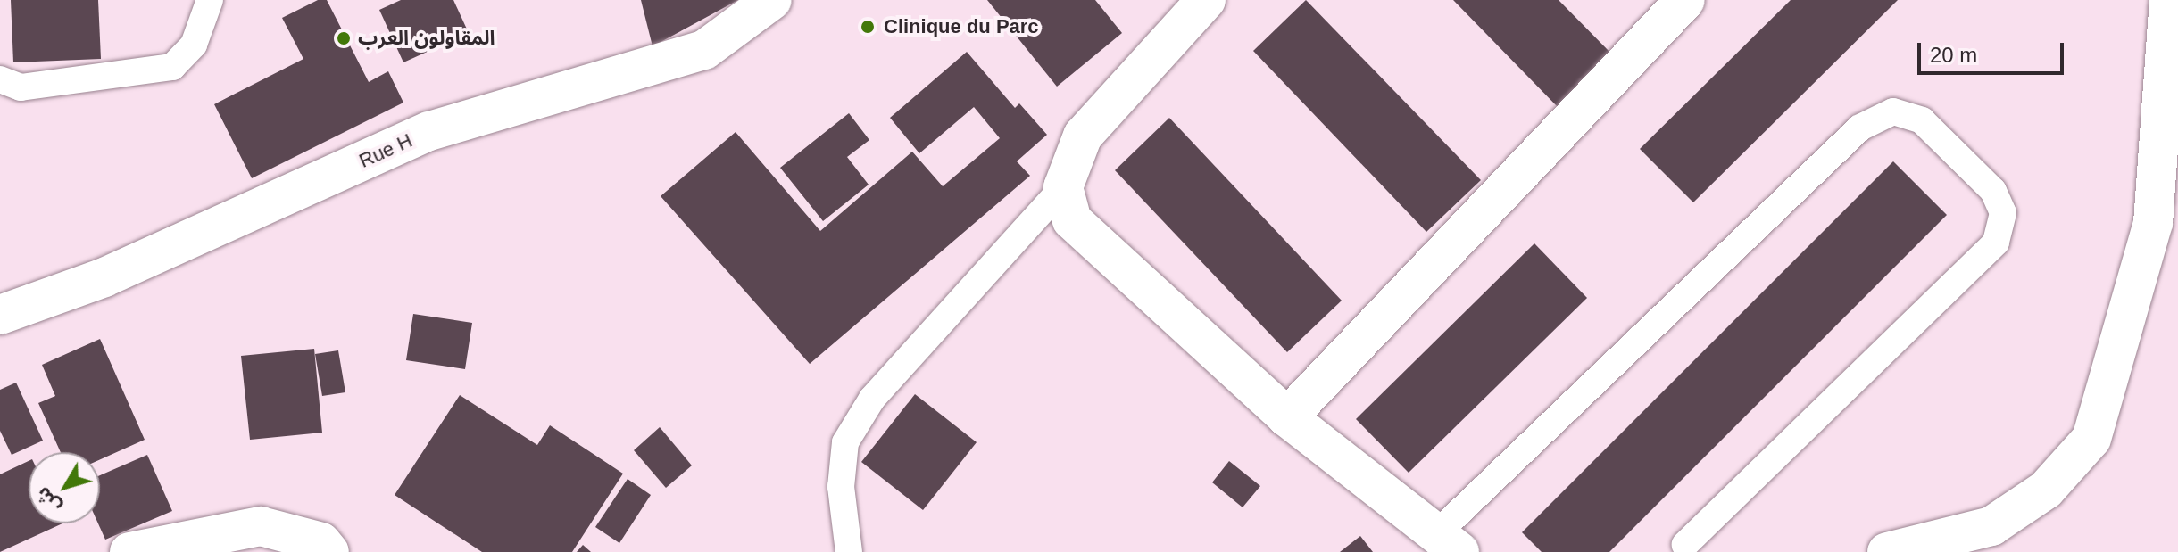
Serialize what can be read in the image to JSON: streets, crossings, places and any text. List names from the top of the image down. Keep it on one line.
{"streets":{"street":["Rue H"]},"places":["Clinique du Parc","المقاولون العرب"],"scale_bar":"20 m","north":"bottom left"}
